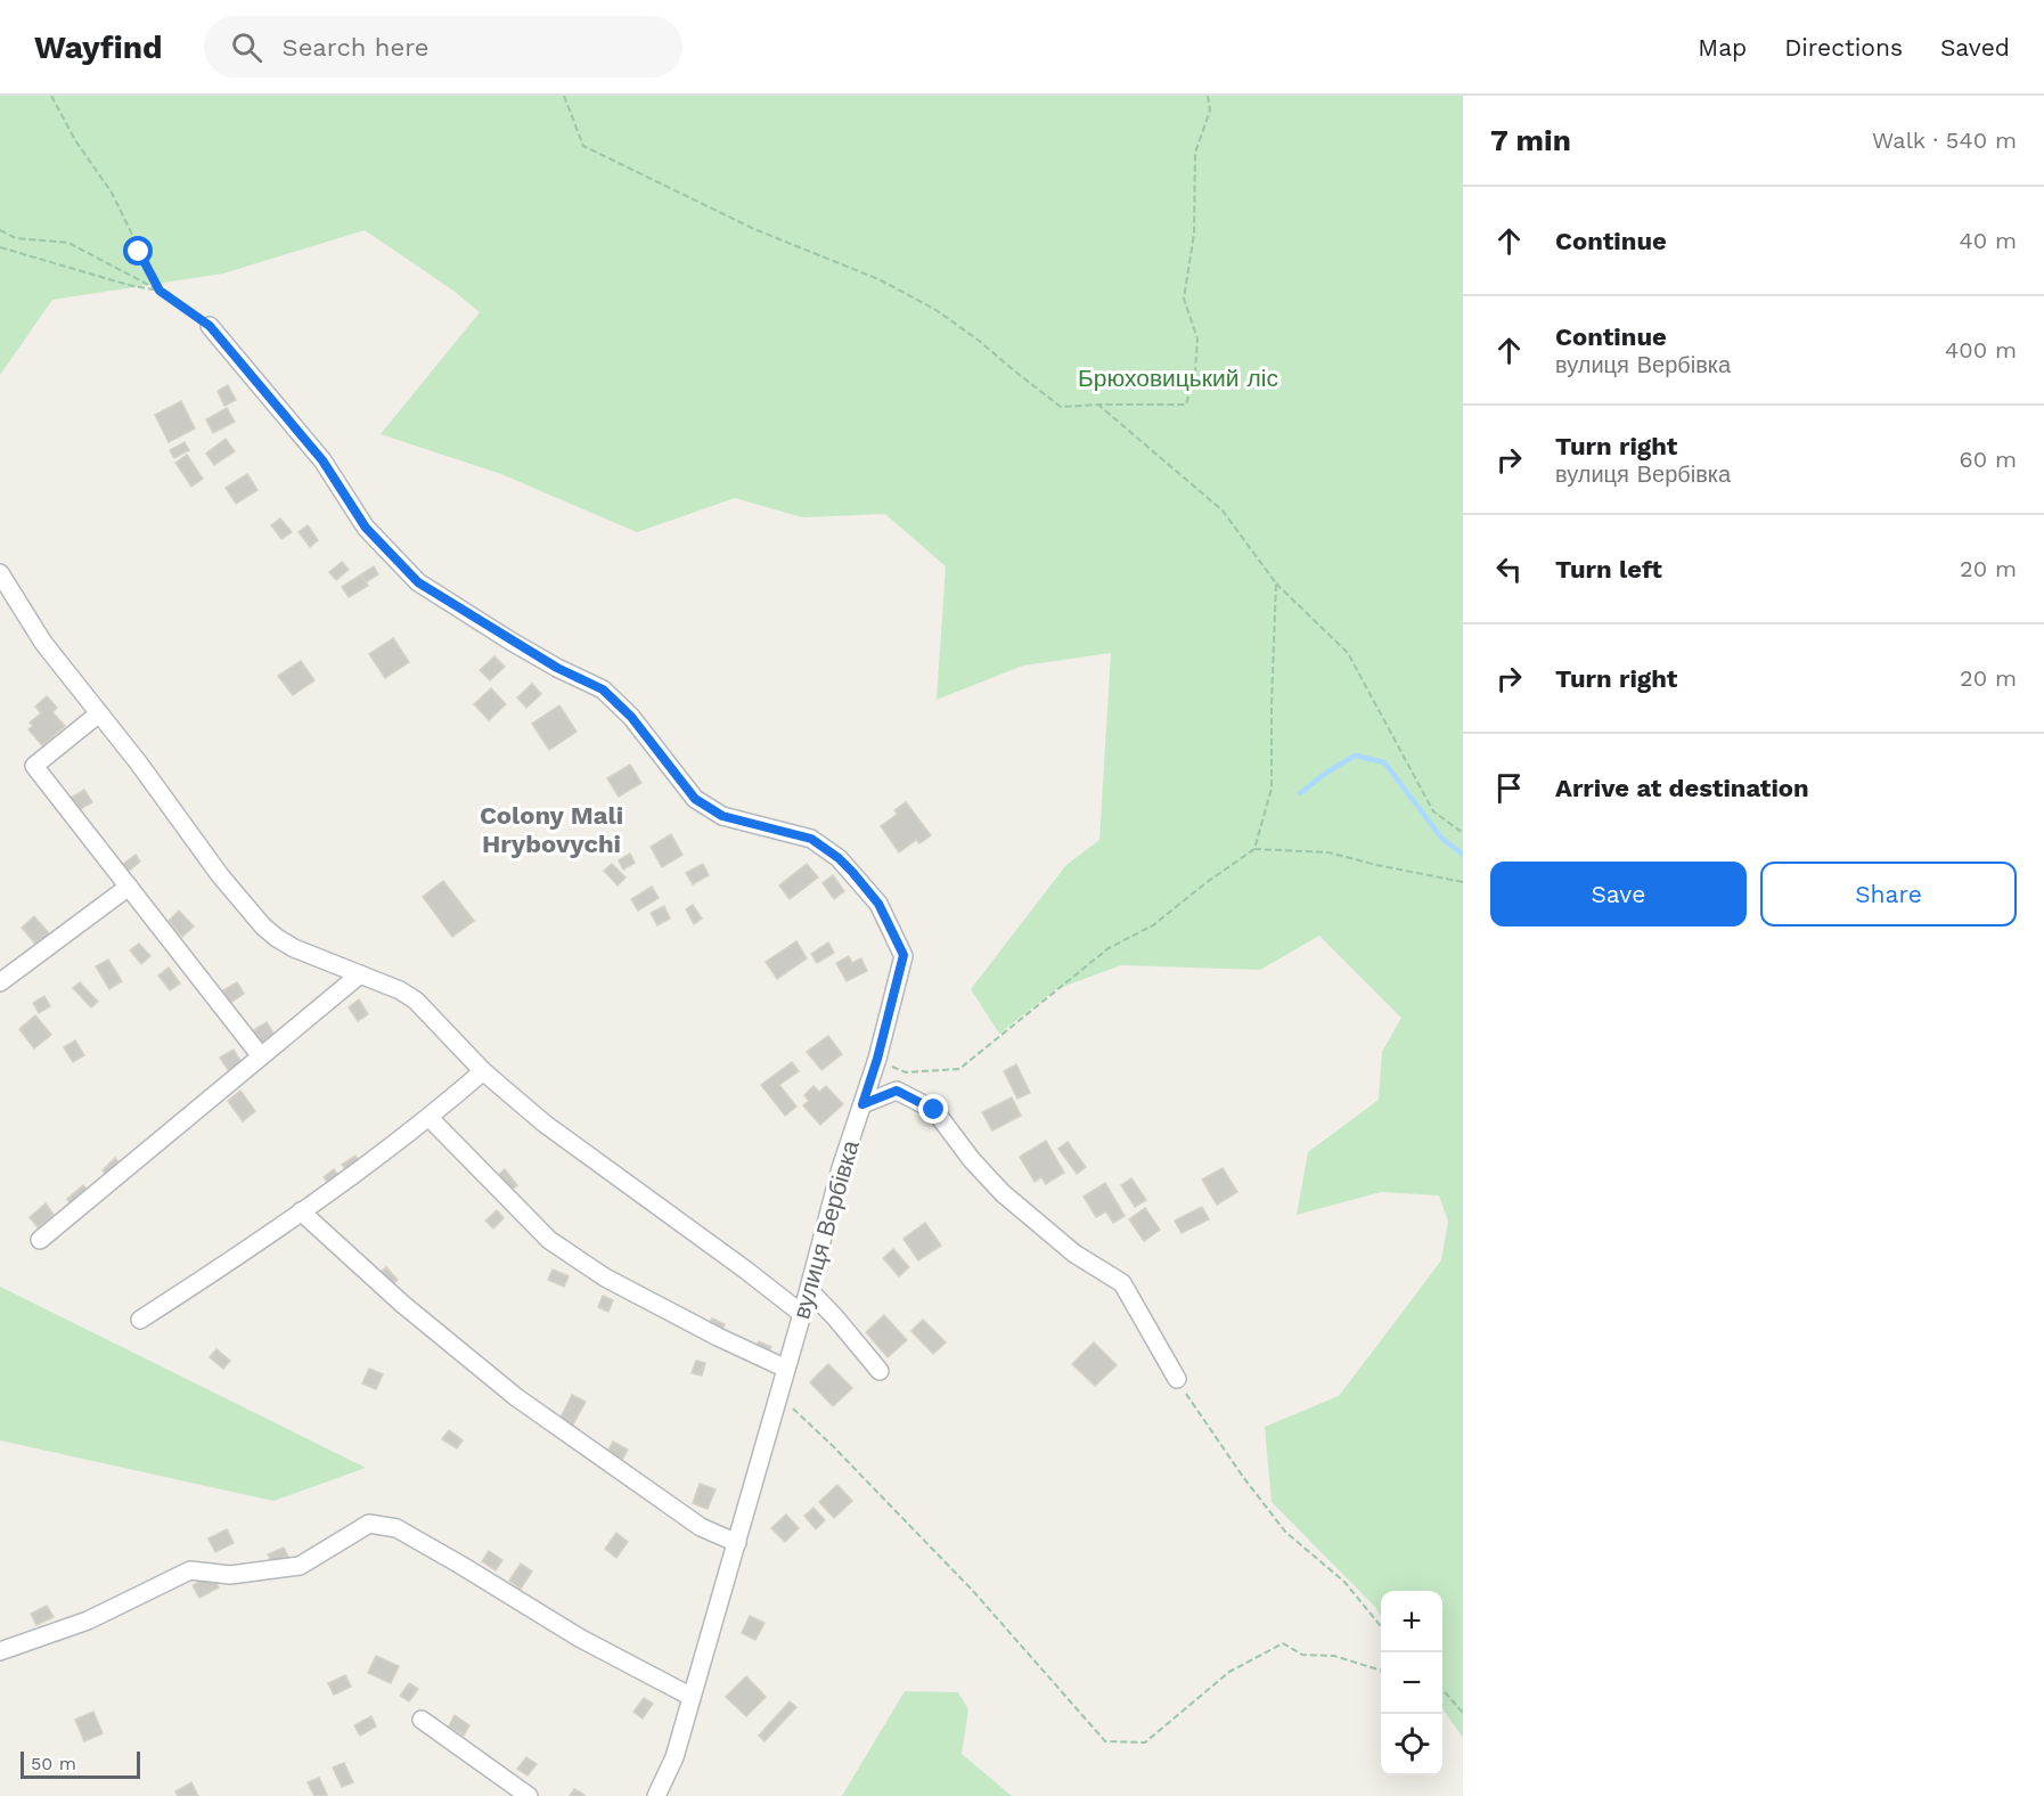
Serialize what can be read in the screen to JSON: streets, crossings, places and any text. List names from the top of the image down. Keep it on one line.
{"streets":{"street":["вулиця Вербівка"]},"districts":["Colony Mali Hrybovychi"],"parks":["Брюховицький ліс"],"scale_bar":"50 m","page":{"header":"Wayfind","search":"Search here","nav":["Map","Directions","Saved"],"heading":["7 min","Walk · 540 m"],"list":[["Continue","40 m"],["Continue","вулиця Вербівка","400 m"],["Turn right","вулиця Вербівка","60 m"],["Turn left","20 m"],["Turn right","20 m"],"Arrive at destination"],"buttons":["Save","Share"],"map_buttons":["+","−"],"scale":"50 m"}}
